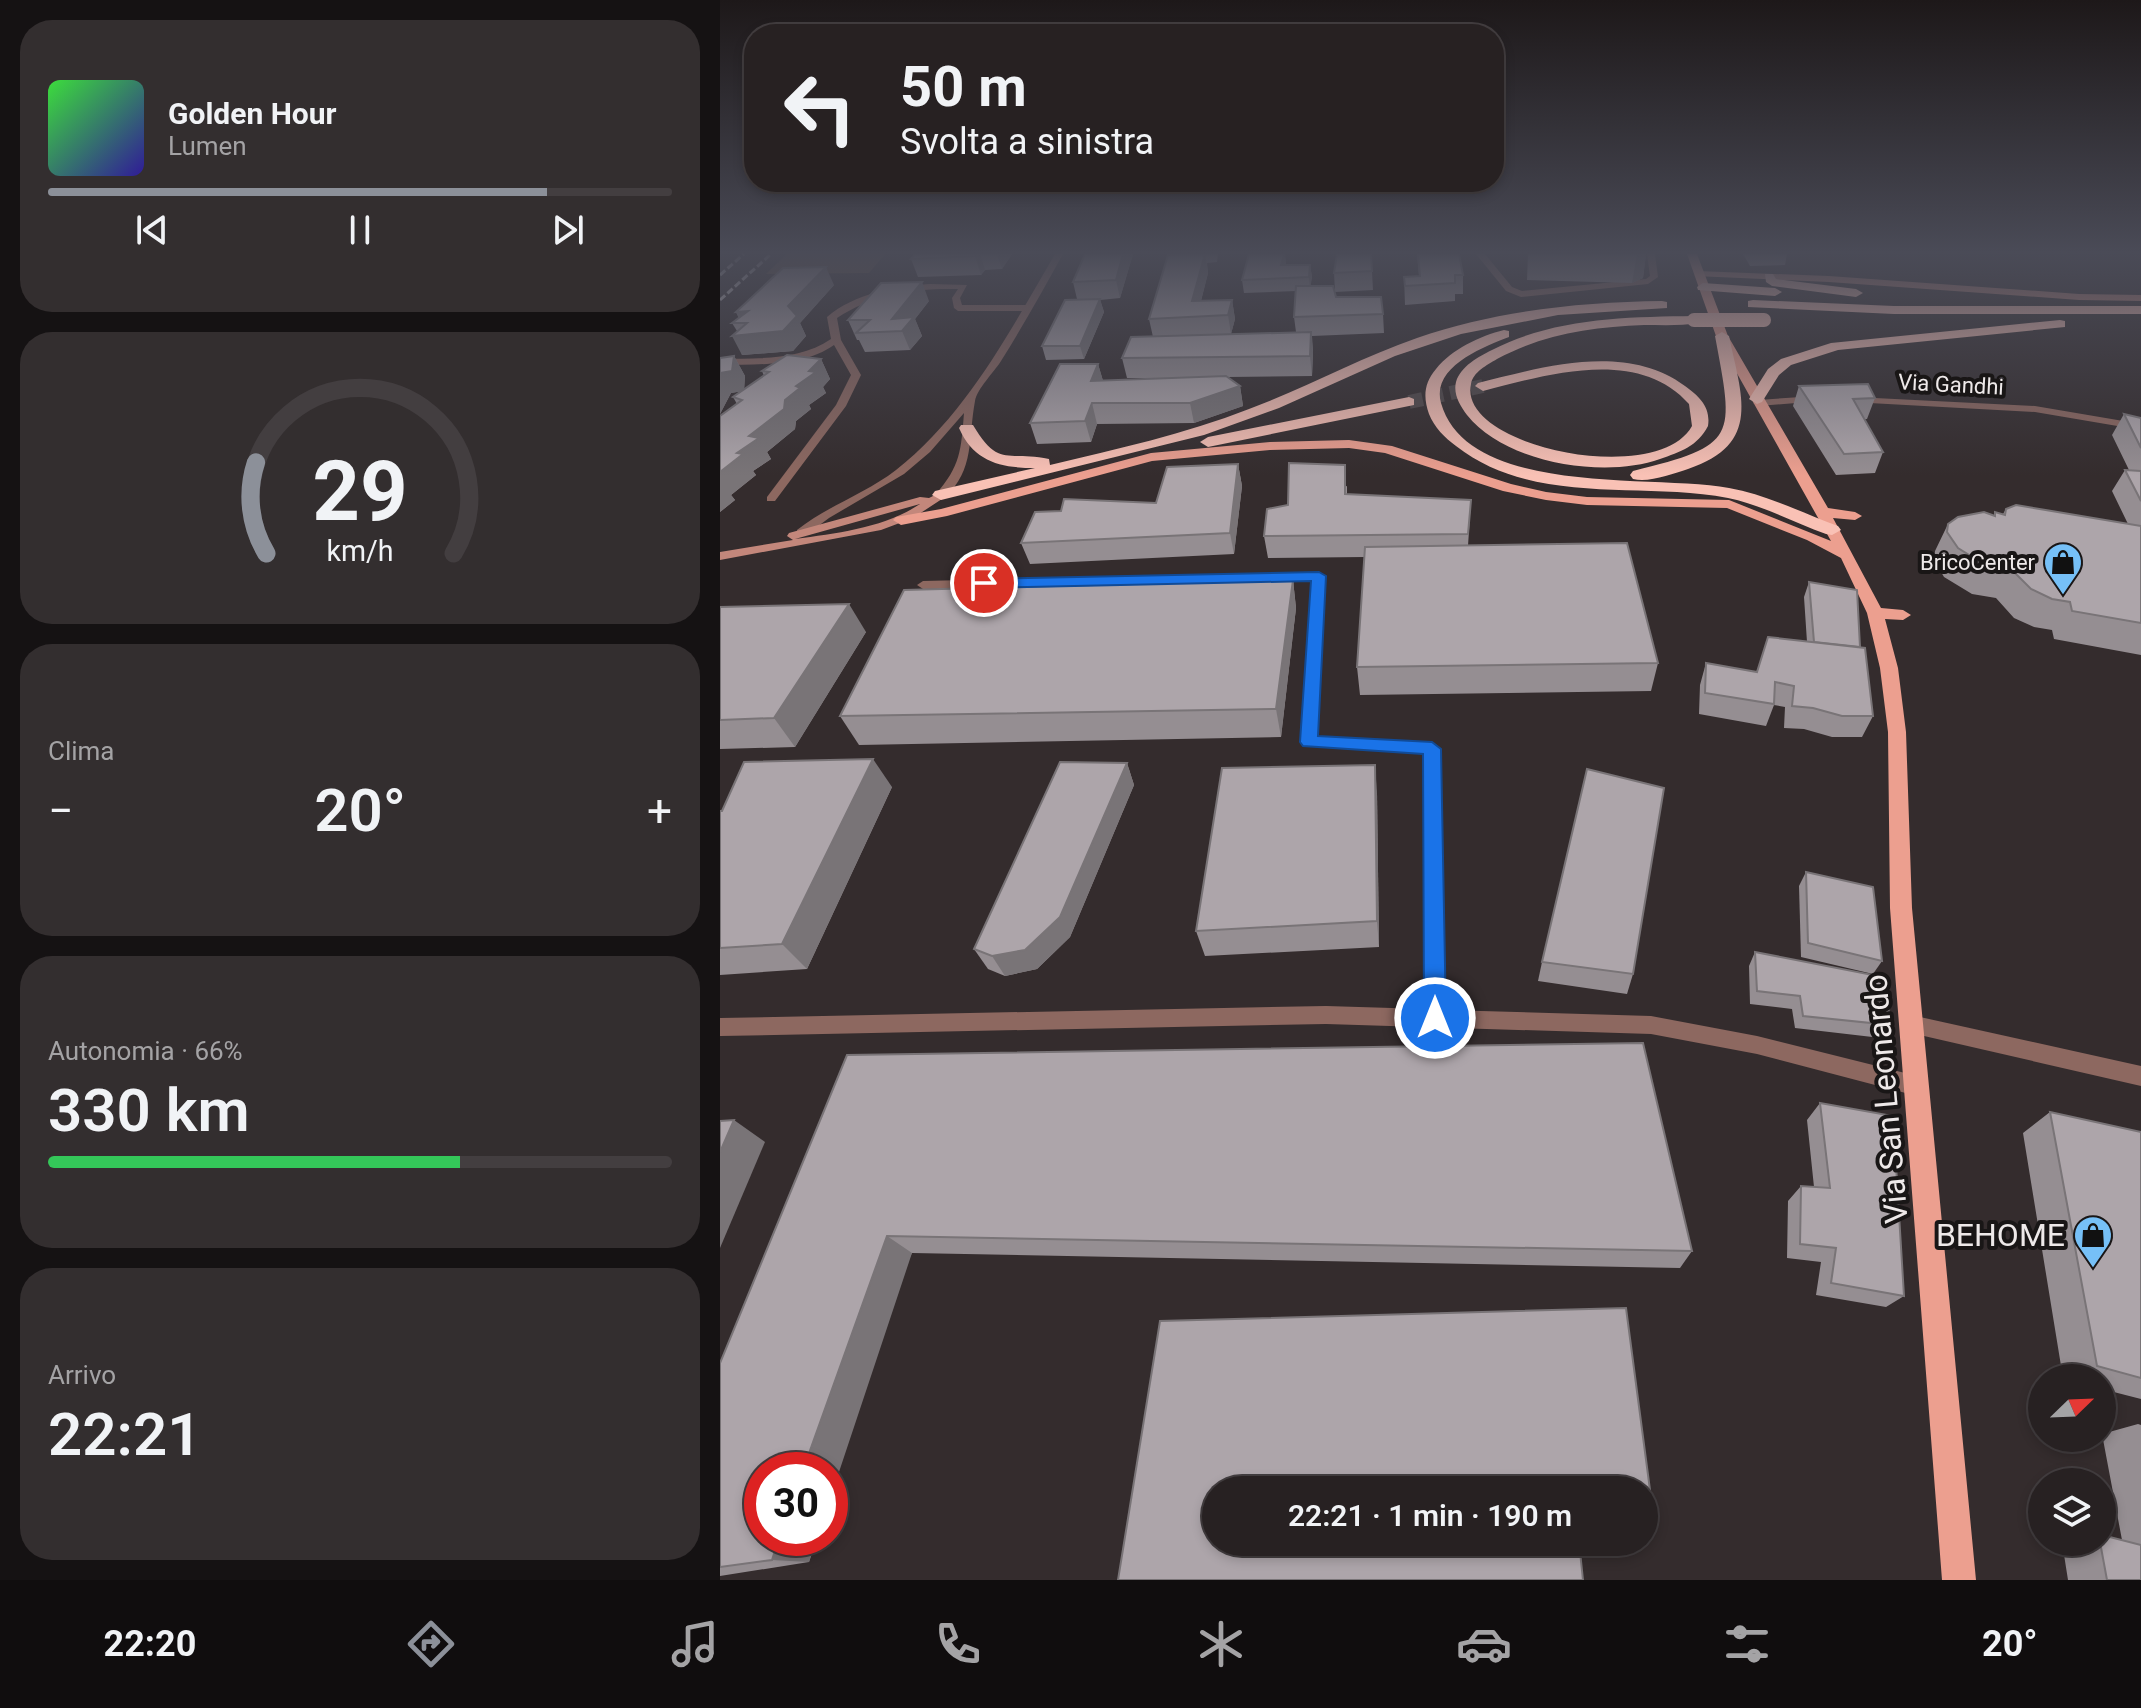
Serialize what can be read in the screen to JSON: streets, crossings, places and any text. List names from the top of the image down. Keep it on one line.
{"streets":{"main road":["Via San Leonardo"],"street":["Via Gandhi"]},"places":{"shop":["BricoCenter","BEHOME"]},"north":"top right","page":{"turn":["50 m","Svolta a sinistra"],"song":["Golden Hour","Lumen"],"tile":["Clima",["Autonomia · 66%","330 km"],["Arrivo","22:21"]],"heat":["−","20°","+"],"limit":"30","trip":"22:21 · 1 min · 190 m","tabs":["22:20","20°"],"gauge":["29","km/h"]}}
